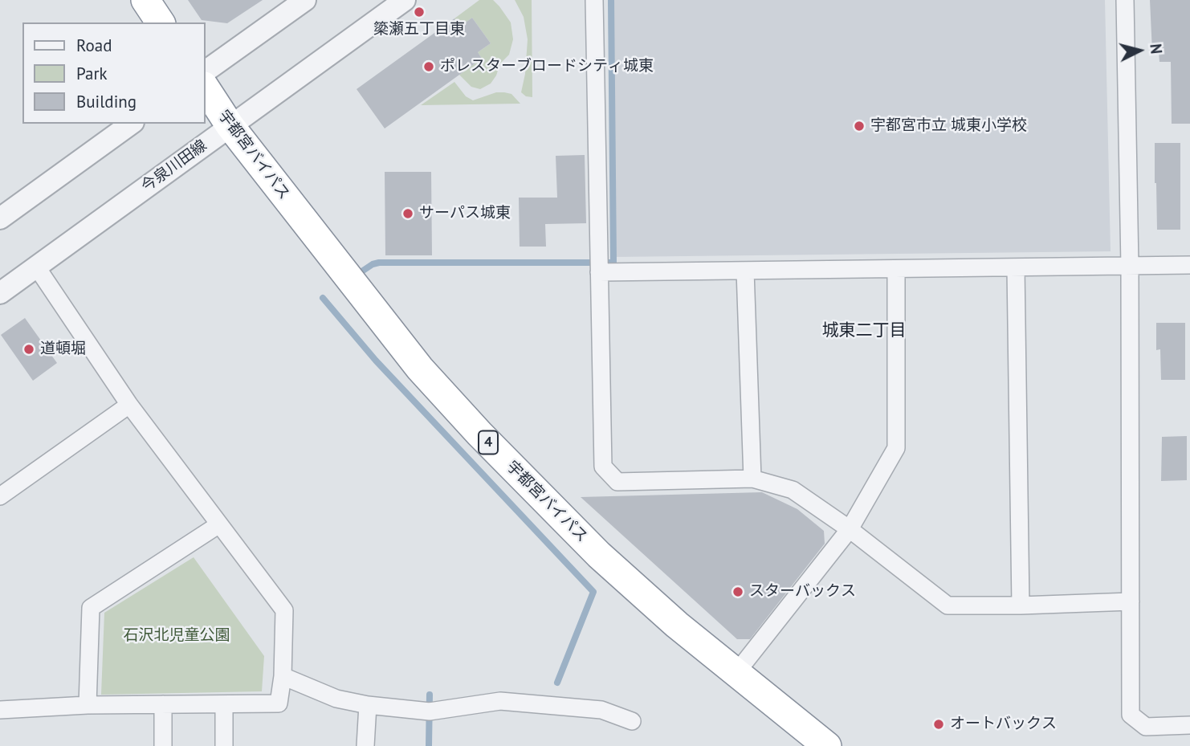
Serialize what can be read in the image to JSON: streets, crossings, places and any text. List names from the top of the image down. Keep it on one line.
{"streets":{"highway":["宇都宮バイパス","4"],"street":["今泉川田線"]},"crossings":[["宇都宮バイパス","今泉川田線"]],"districts":["城東二丁目"],"parks":["石沢北児童公園"],"places":["簗瀬五丁目東","ポレスターブロードシティ城東","宇都宮市立 城東小学校","サーパス城東","道頓堀","スターバックス","オートバックス"],"legend":["Road","Park","Building"],"north":"right"}
